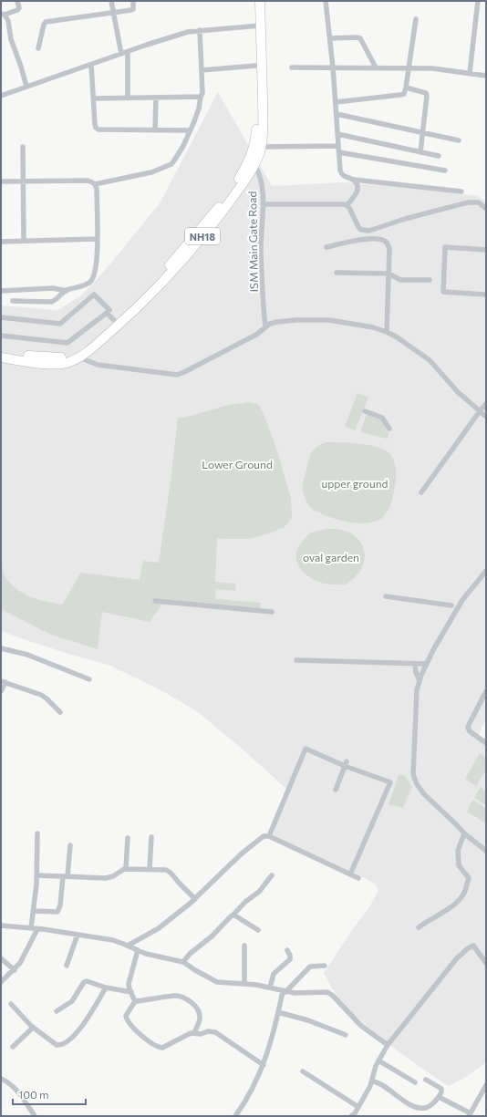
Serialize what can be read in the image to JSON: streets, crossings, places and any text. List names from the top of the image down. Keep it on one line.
{"streets":{"highway":["NH18"],"street":["ISM Main Gate Road"]},"crossings":[["NH18","ISM Main Gate Road"]],"parks":["Lower Ground","upper ground","oval garden"],"scale_bar":"100 m"}
